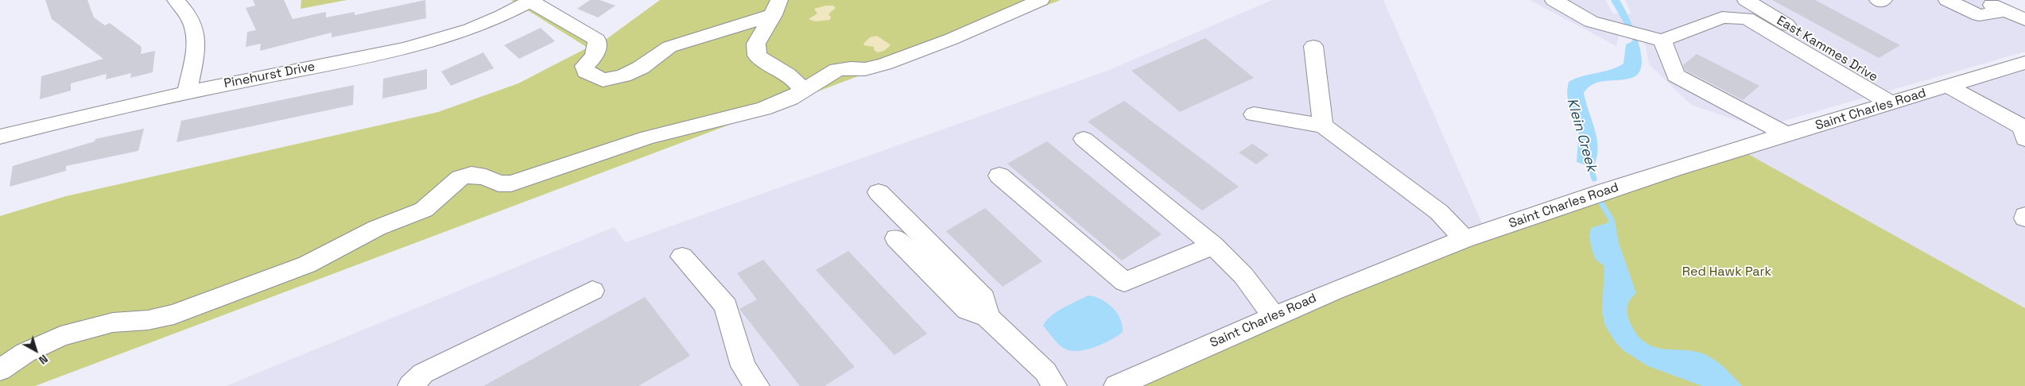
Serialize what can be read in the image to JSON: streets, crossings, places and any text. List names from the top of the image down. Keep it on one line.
{"streets":{"street":["East Kammes Drive","Pinehurst Drive","Saint Charles Road"]},"crossings":[["East Kammes Drive","Saint Charles Road"]],"water":["Klein Creek"],"parks":["Red Hawk Park"],"north":"bottom right"}
